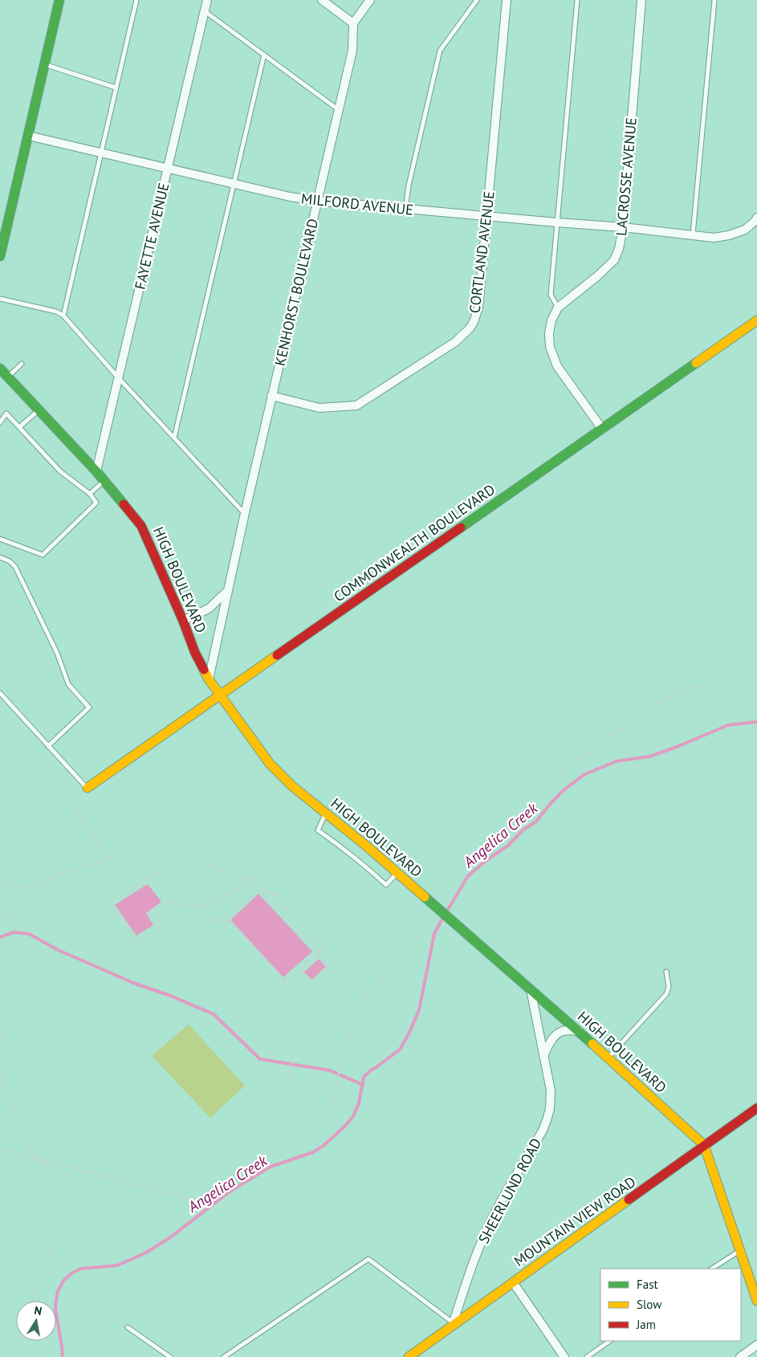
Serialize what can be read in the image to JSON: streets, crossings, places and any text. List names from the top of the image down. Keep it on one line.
{"streets":{"street":["LACROSSE AVENUE","MILFORD AVENUE","FAYETTE AVENUE","CORTLAND AVENUE","KENHORST BOULEVARD","COMMONWEALTH BOULEVARD","HIGH BOULEVARD","SHEERLUND ROAD","MOUNTAIN VIEW ROAD"]},"crossings":[["LACROSSE AVENUE","MILFORD AVENUE"],["LACROSSE AVENUE","COMMONWEALTH BOULEVARD"],["MILFORD AVENUE","FAYETTE AVENUE"],["MILFORD AVENUE","CORTLAND AVENUE"],["MILFORD AVENUE","KENHORST BOULEVARD"],["FAYETTE AVENUE","HIGH BOULEVARD"],["CORTLAND AVENUE","KENHORST BOULEVARD"],["KENHORST BOULEVARD","HIGH BOULEVARD"],["COMMONWEALTH BOULEVARD","HIGH BOULEVARD"],["HIGH BOULEVARD","SHEERLUND ROAD"],["HIGH BOULEVARD","MOUNTAIN VIEW ROAD"],["SHEERLUND ROAD","MOUNTAIN VIEW ROAD"]],"water":["Angelica Creek"],"legend":["Fast","Slow","Jam"],"north":"top"}
